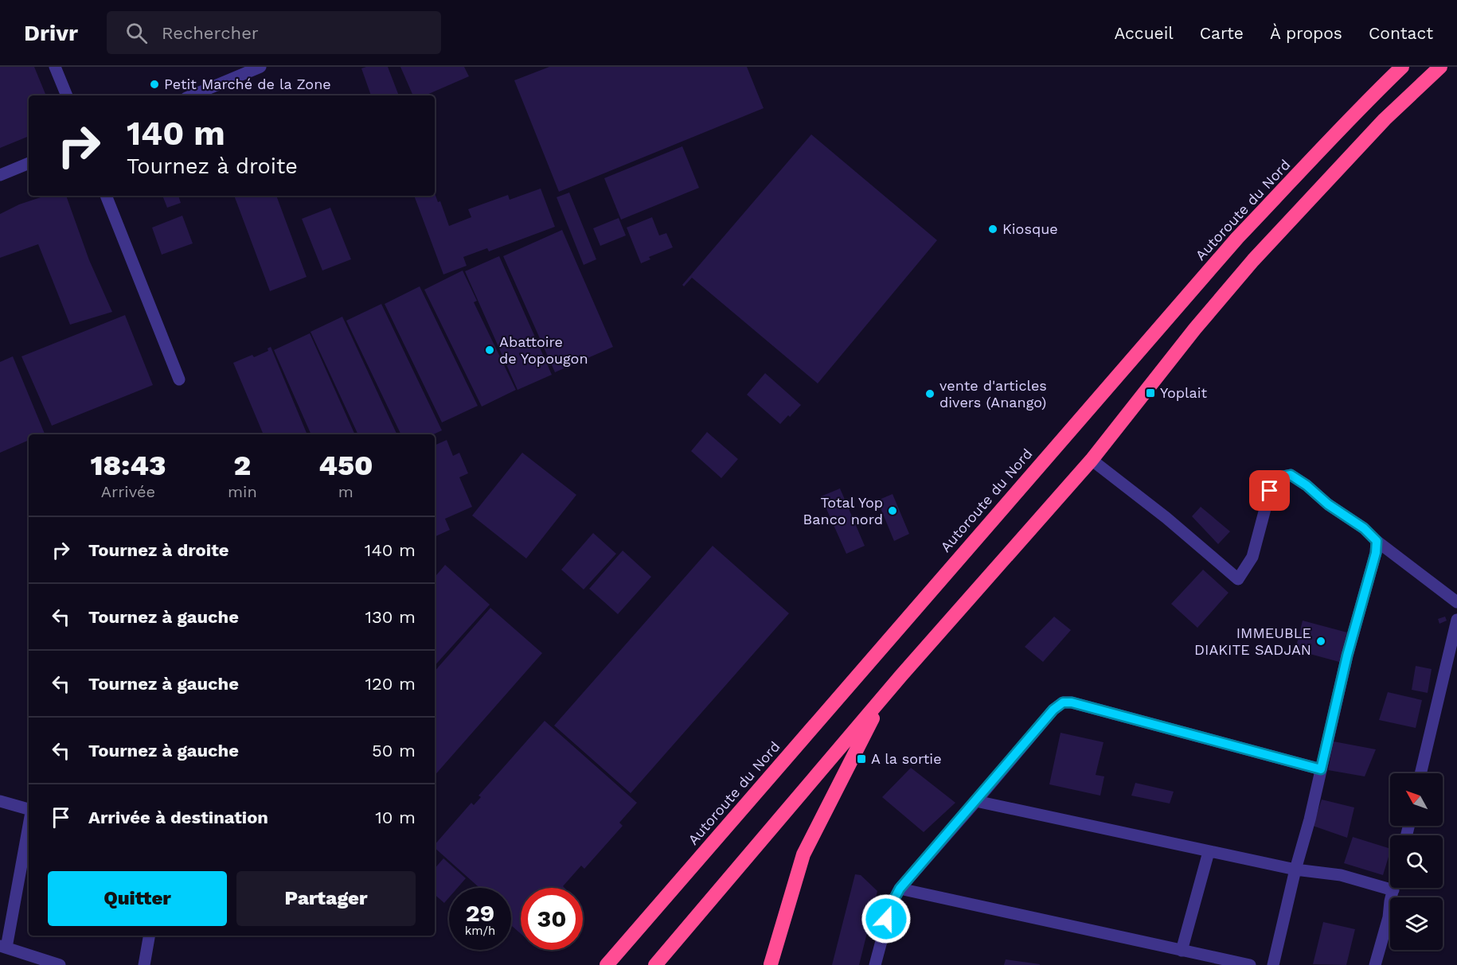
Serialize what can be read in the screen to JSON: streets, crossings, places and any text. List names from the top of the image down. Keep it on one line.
{"streets":{"highway":["Autoroute du Nord"]},"places":{"other":["Petit Marché de la Zone","Kiosque","Abattoire de Yopougon","vente d'articles divers (Anango)","Total Yop Banco nord","IMMEUBLE DIAKITE SADJAN"],"transit":["Yoplait","A la sortie"]},"north":"top left","page":{"header":"Drivr","search":"Rechercher","nav":["Accueil","Carte","À propos","Contact"],"turn":["140 m","Tournez à droite"],"eta":["18:43","Arrivée","2","min","450","m"],"list":[{"name":"Tournez à droite","value":"140 m"},{"name":"Tournez à gauche","value":"130 m"},{"name":"Tournez à gauche","value":"120 m"},{"name":"Tournez à gauche","value":"50 m"},{"name":"Arrivée à destination","value":"10 m"}],"buttons":["Quitter","Partager"],"speed":"29 km/h","limit":"30"}}
